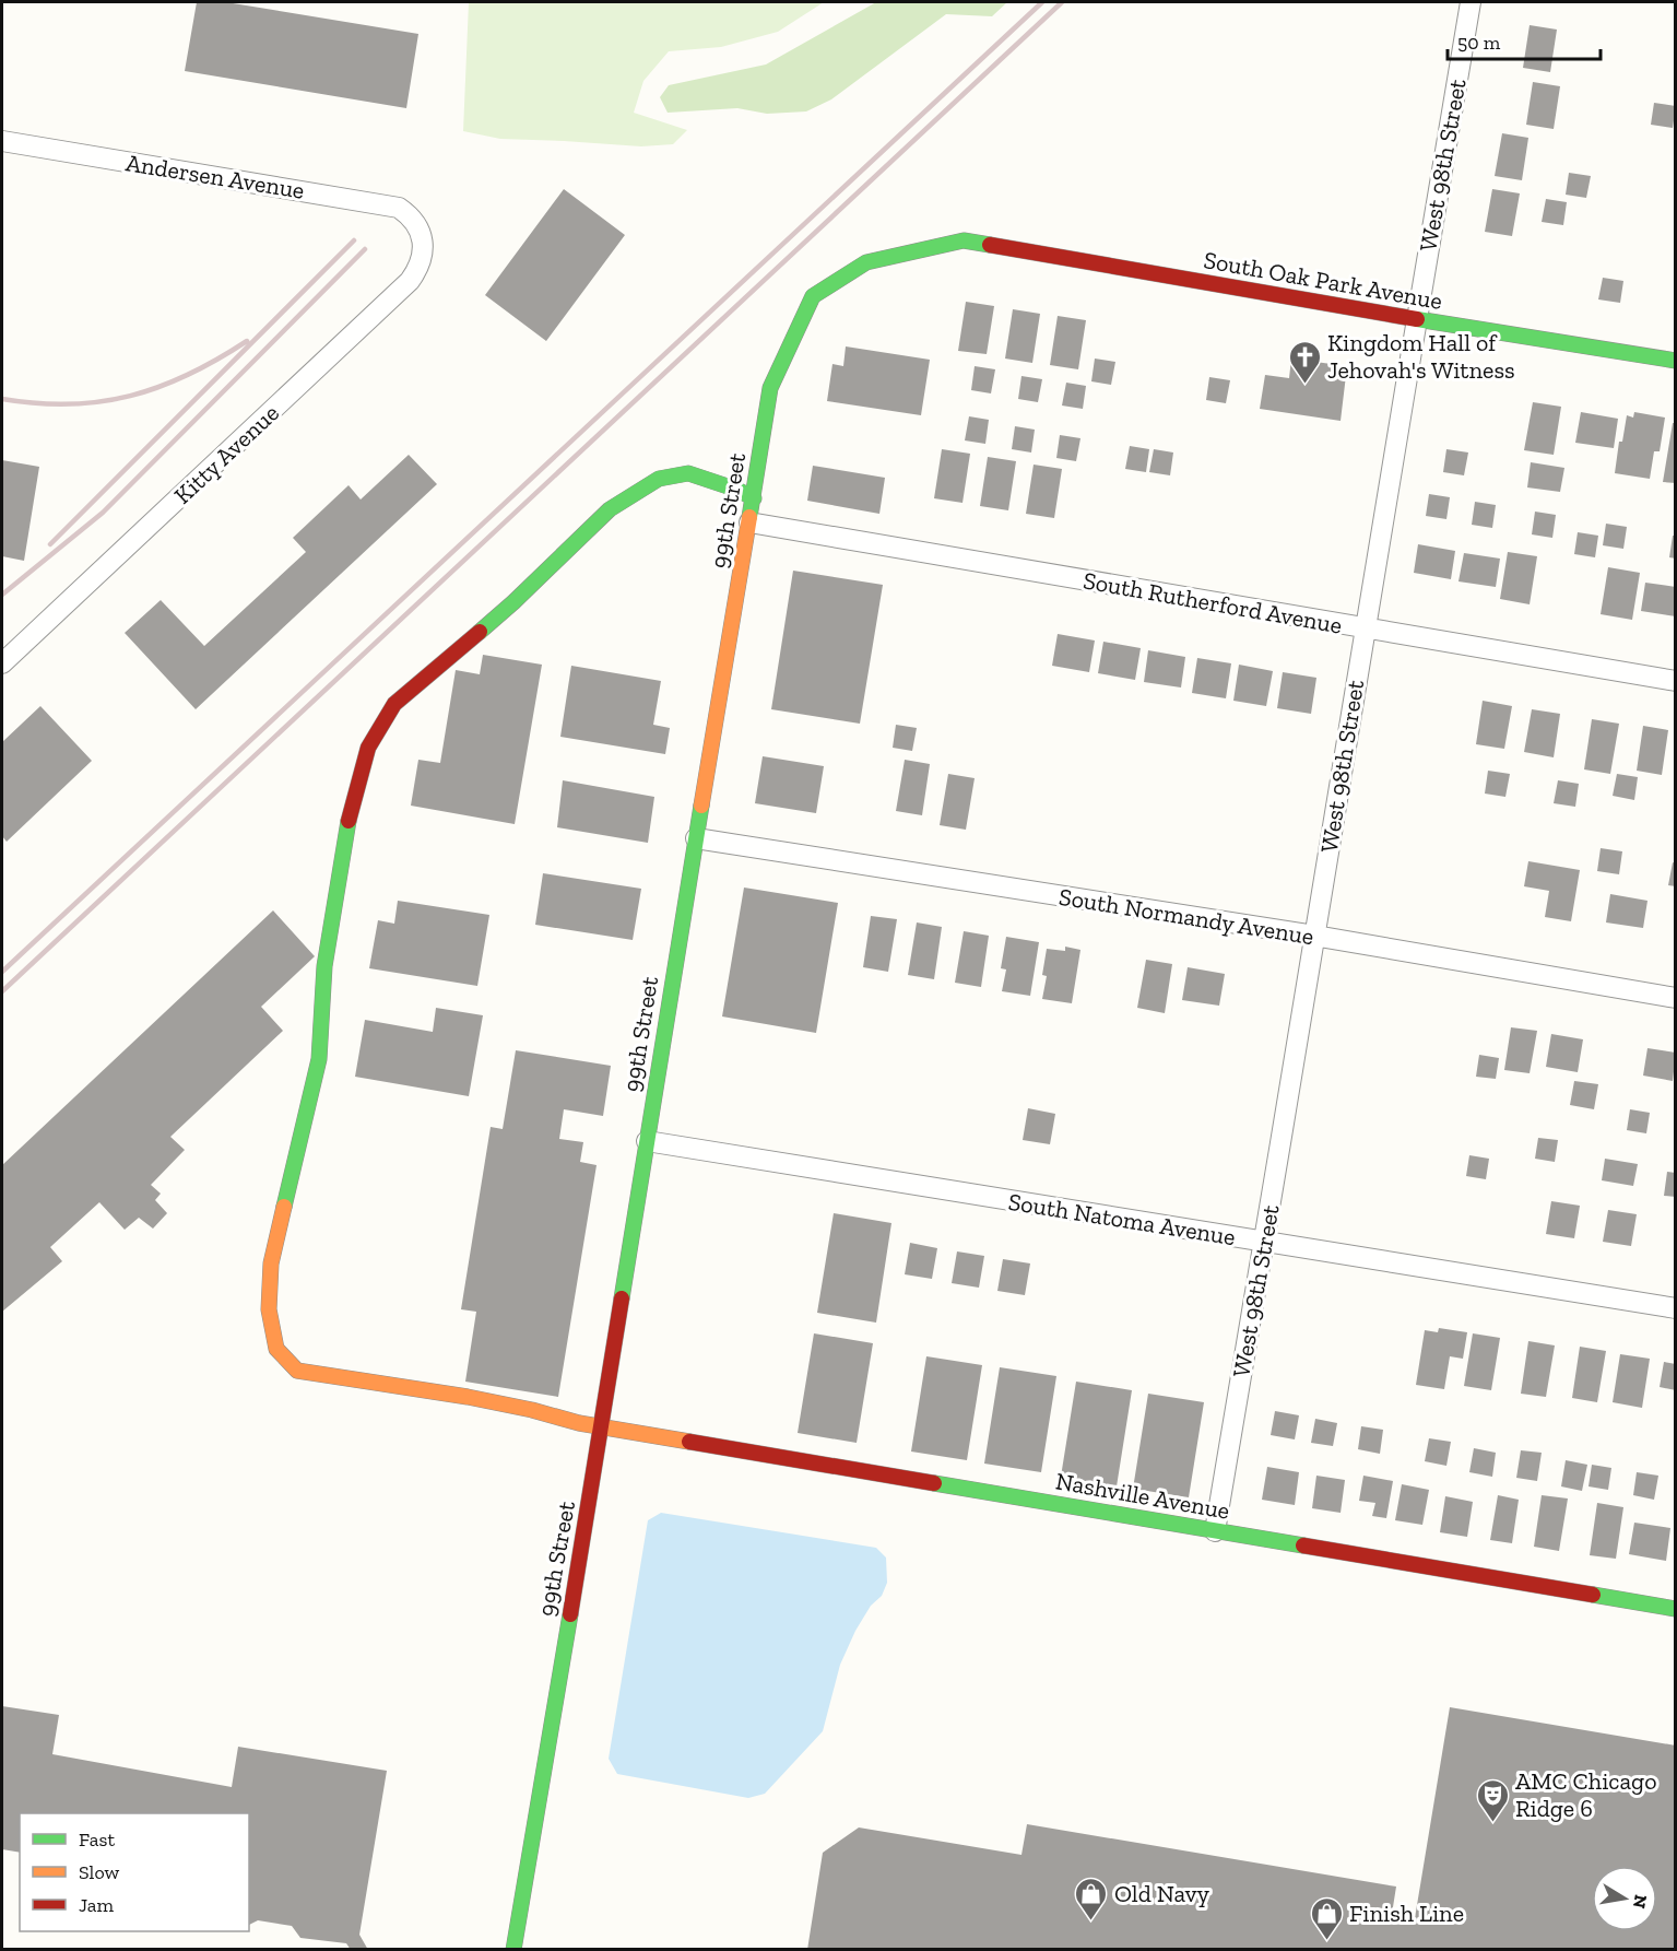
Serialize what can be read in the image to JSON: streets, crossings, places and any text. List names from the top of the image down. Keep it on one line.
{"streets":{"street":["West 98th Street","Andersen Avenue","South Oak Park Avenue","Kitty Avenue","99th Street","South Rutherford Avenue","South Normandy Avenue","South Natoma Avenue","Nashville Avenue"]},"crossings":[["West 98th Street","South Oak Park Avenue"],["West 98th Street","South Rutherford Avenue"],["West 98th Street","South Normandy Avenue"],["West 98th Street","South Natoma Avenue"],["West 98th Street","Nashville Avenue"],["Andersen Avenue","Kitty Avenue"],["South Oak Park Avenue","99th Street"],["99th Street","South Rutherford Avenue"],["99th Street","South Normandy Avenue"],["99th Street","South Natoma Avenue"],["99th Street","Nashville Avenue"]],"places":{"church":["Kingdom Hall of Jehovah's Witness"],"theatre":["AMC Chicago Ridge 6"],"shop":["Old Navy","Finish Line"]},"legend":["Fast","Slow","Jam"],"scale_bar":"50 m","north":"right"}
